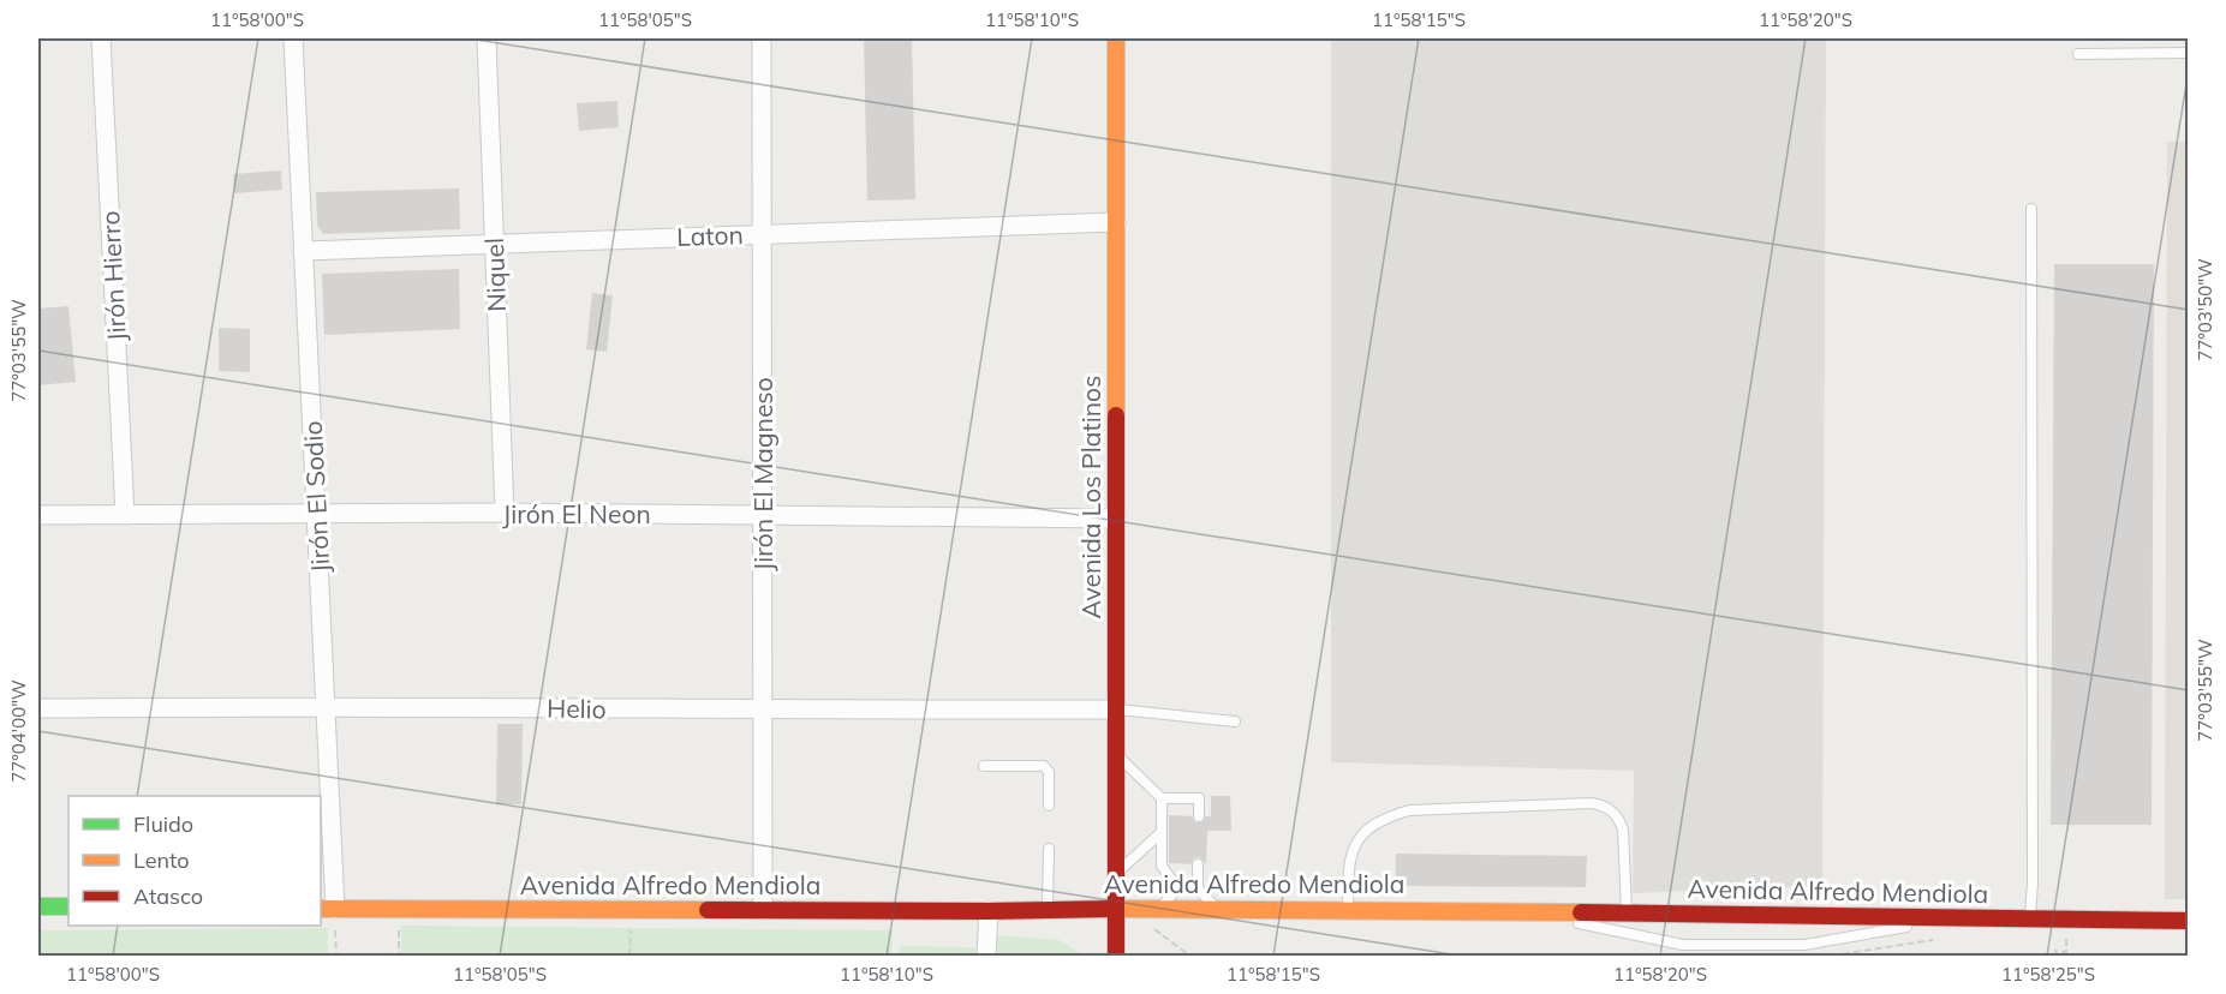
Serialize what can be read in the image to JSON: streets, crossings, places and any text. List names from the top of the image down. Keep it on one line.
{"streets":{"main road":["Avenida Los Platinos","Avenida Alfredo Mendiola"],"street":["Laton","Niquel","Jirón Hierro","Jirón El Magneso","Jirón El Sodio","Jirón El Neon","Helio"]},"crossings":[["Laton","Niquel"],["Laton","Jirón El Magneso"],["Laton","Jirón El Sodio"],["Laton","Avenida Los Platinos"],["Niquel","Jirón El Neon"],["Jirón Hierro","Jirón El Neon"],["Jirón El Magneso","Jirón El Neon"],["Jirón El Magneso","Helio"],["Jirón El Magneso","Avenida Alfredo Mendiola"],["Jirón El Sodio","Jirón El Neon"],["Jirón El Sodio","Helio"],["Jirón El Sodio","Avenida Alfredo Mendiola"],["Avenida Los Platinos","Jirón El Neon"],["Avenida Los Platinos","Helio"],["Avenida Los Platinos","Avenida Alfredo Mendiola"]],"legend":["Fluido","Lento","Atasco"],"coordinates":["11°58'00\"S","11°58'05\"S","11°58'10\"S","11°58'15\"S","11°58'20\"S","77°03'50\"W","77°03'55\"W","77°04'00\"W","11°58'25\"S"]}
